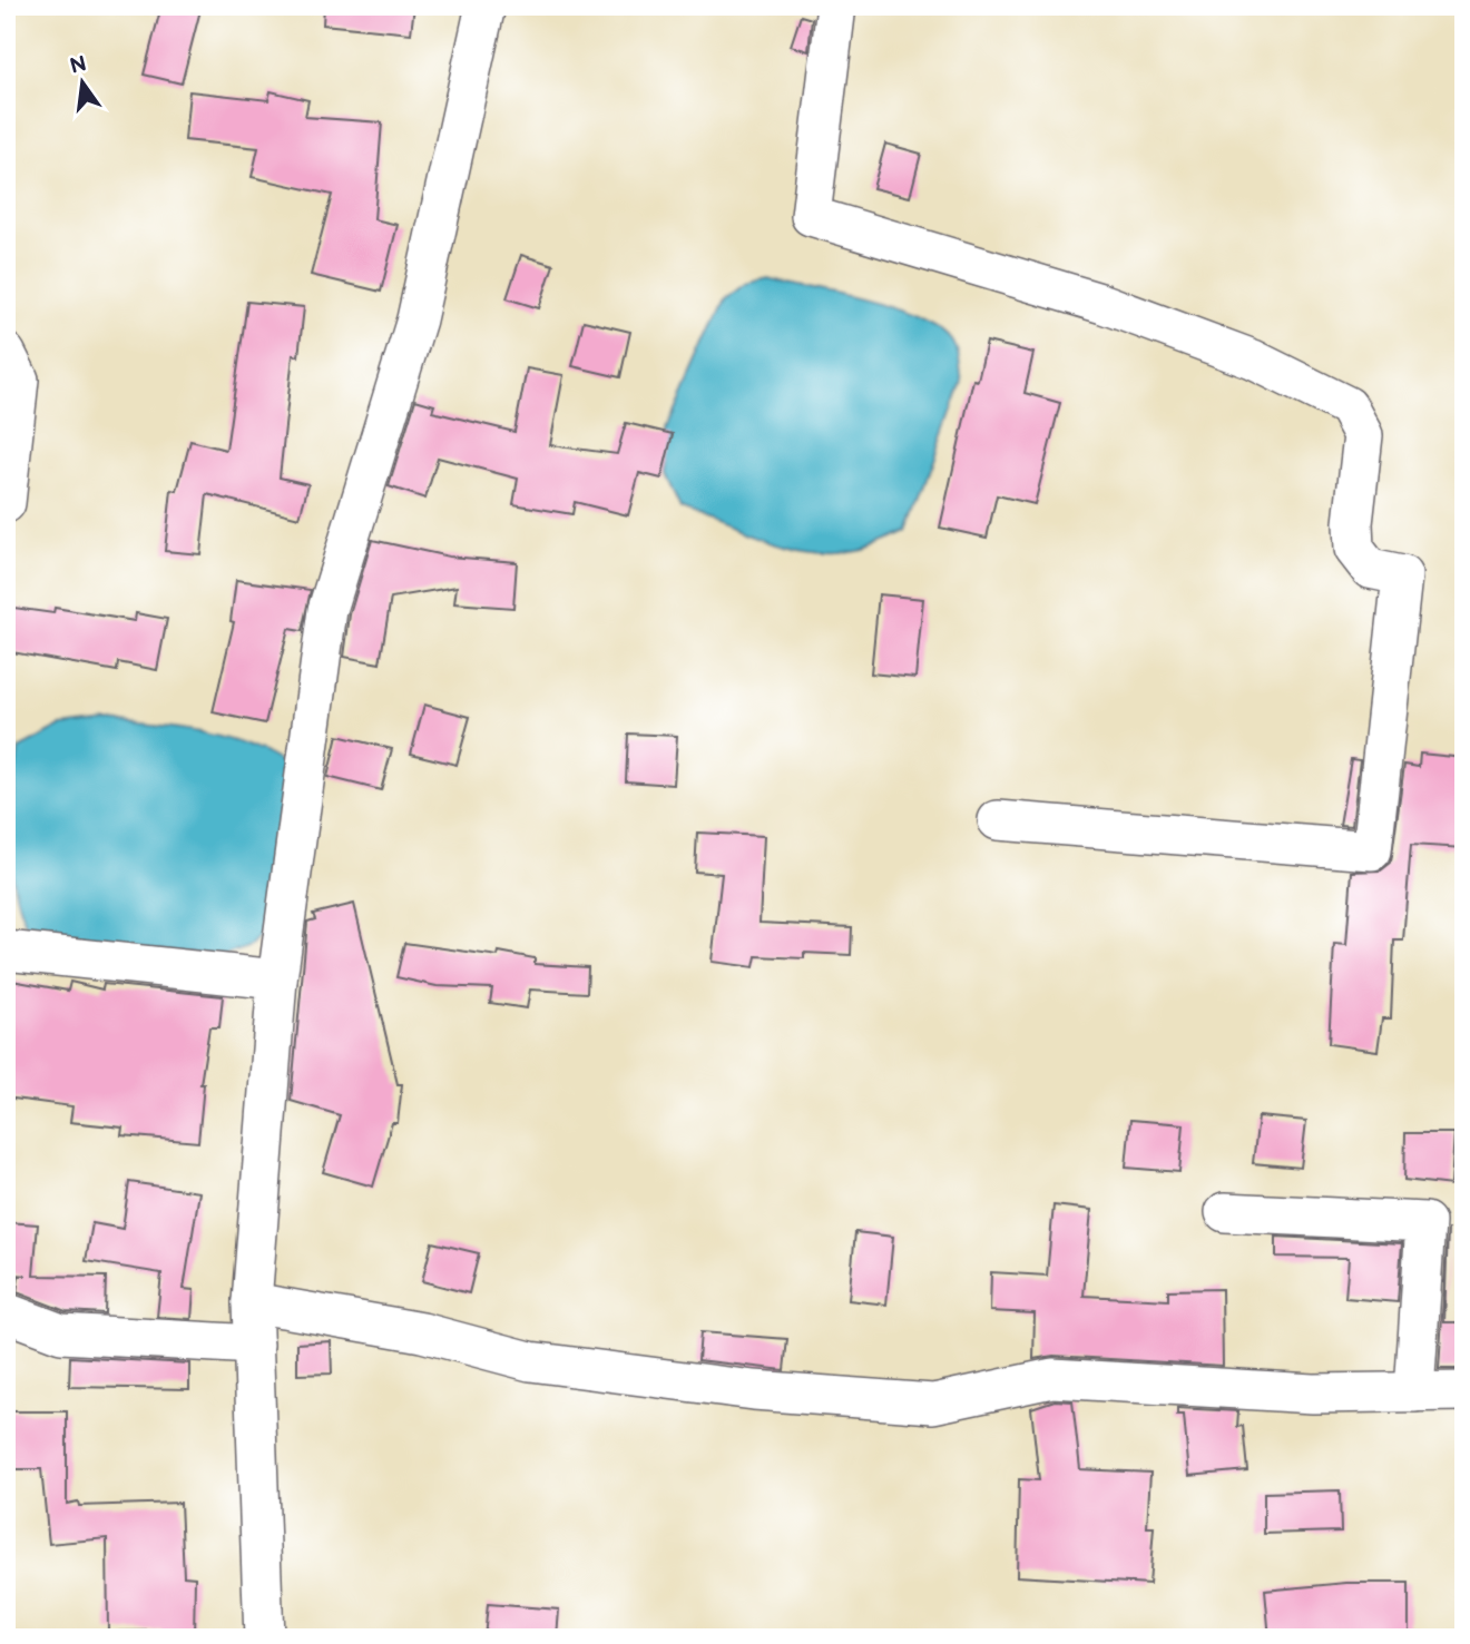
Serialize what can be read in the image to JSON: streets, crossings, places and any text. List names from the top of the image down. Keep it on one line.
{"north":"top"}
